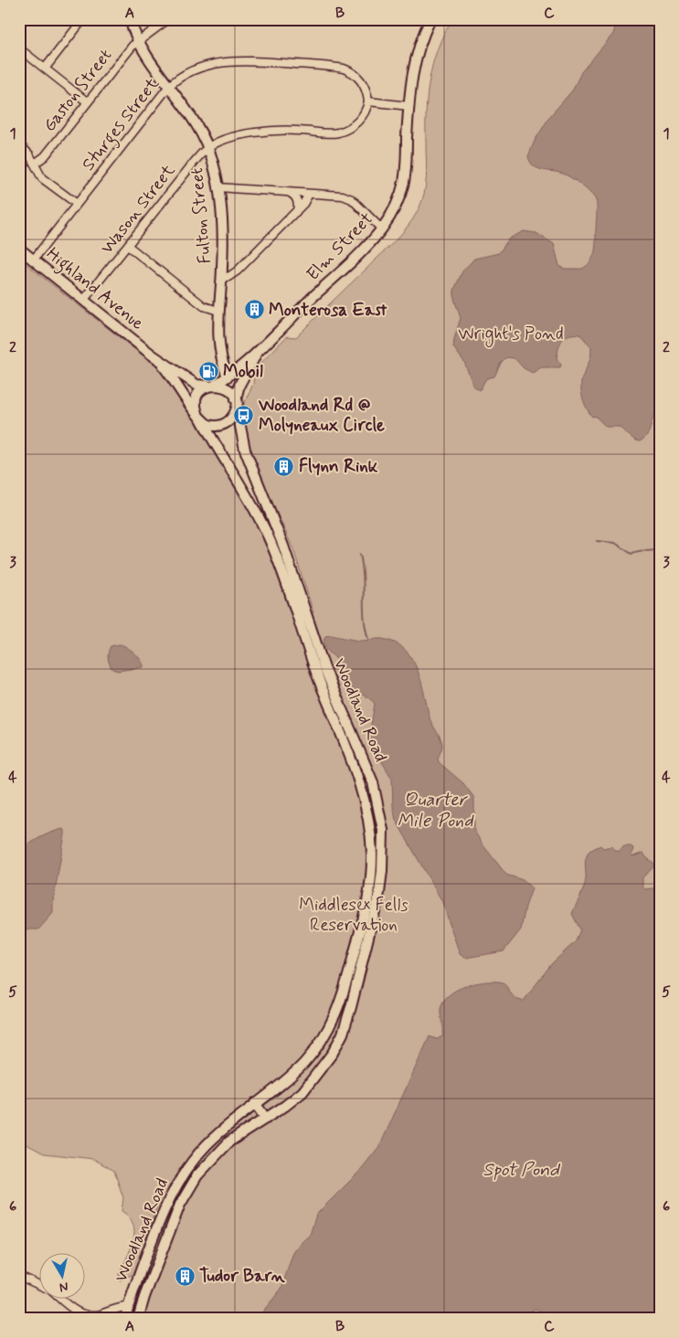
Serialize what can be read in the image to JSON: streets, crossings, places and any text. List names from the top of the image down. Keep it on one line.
{"streets":{"main road":["Fulton Street","Elm Street","Highland Avenue","Woodland Road"],"street":["Gaston Street","Sturges Street","Wason Street"]},"crossings":[["Gaston Street","Fulton Street"],["Sturges Street","Wason Street"],["Sturges Street","Fulton Street"],["Sturges Street","Highland Avenue"],["Wason Street","Fulton Street"],["Wason Street","Highland Avenue"],["Fulton Street","Elm Street"],["Elm Street","Highland Avenue"],["Elm Street","Woodland Road"],["Highland Avenue","Woodland Road"]],"water":["Quarter Mile Pond","Spot Pond"],"parks":["Wright's Pond","Middlesex Fells Reservation"],"places":{"building":["Monterosa East","Flynn Rink","Tudor Barn"],"fuel station":["Mobil"],"bus stop":["Woodland Rd @ Molyneaux Circle"]},"north":"bottom","grid":{"columns":["A","B","C"],"rows":["1","2","3","4","5","6"]}}
